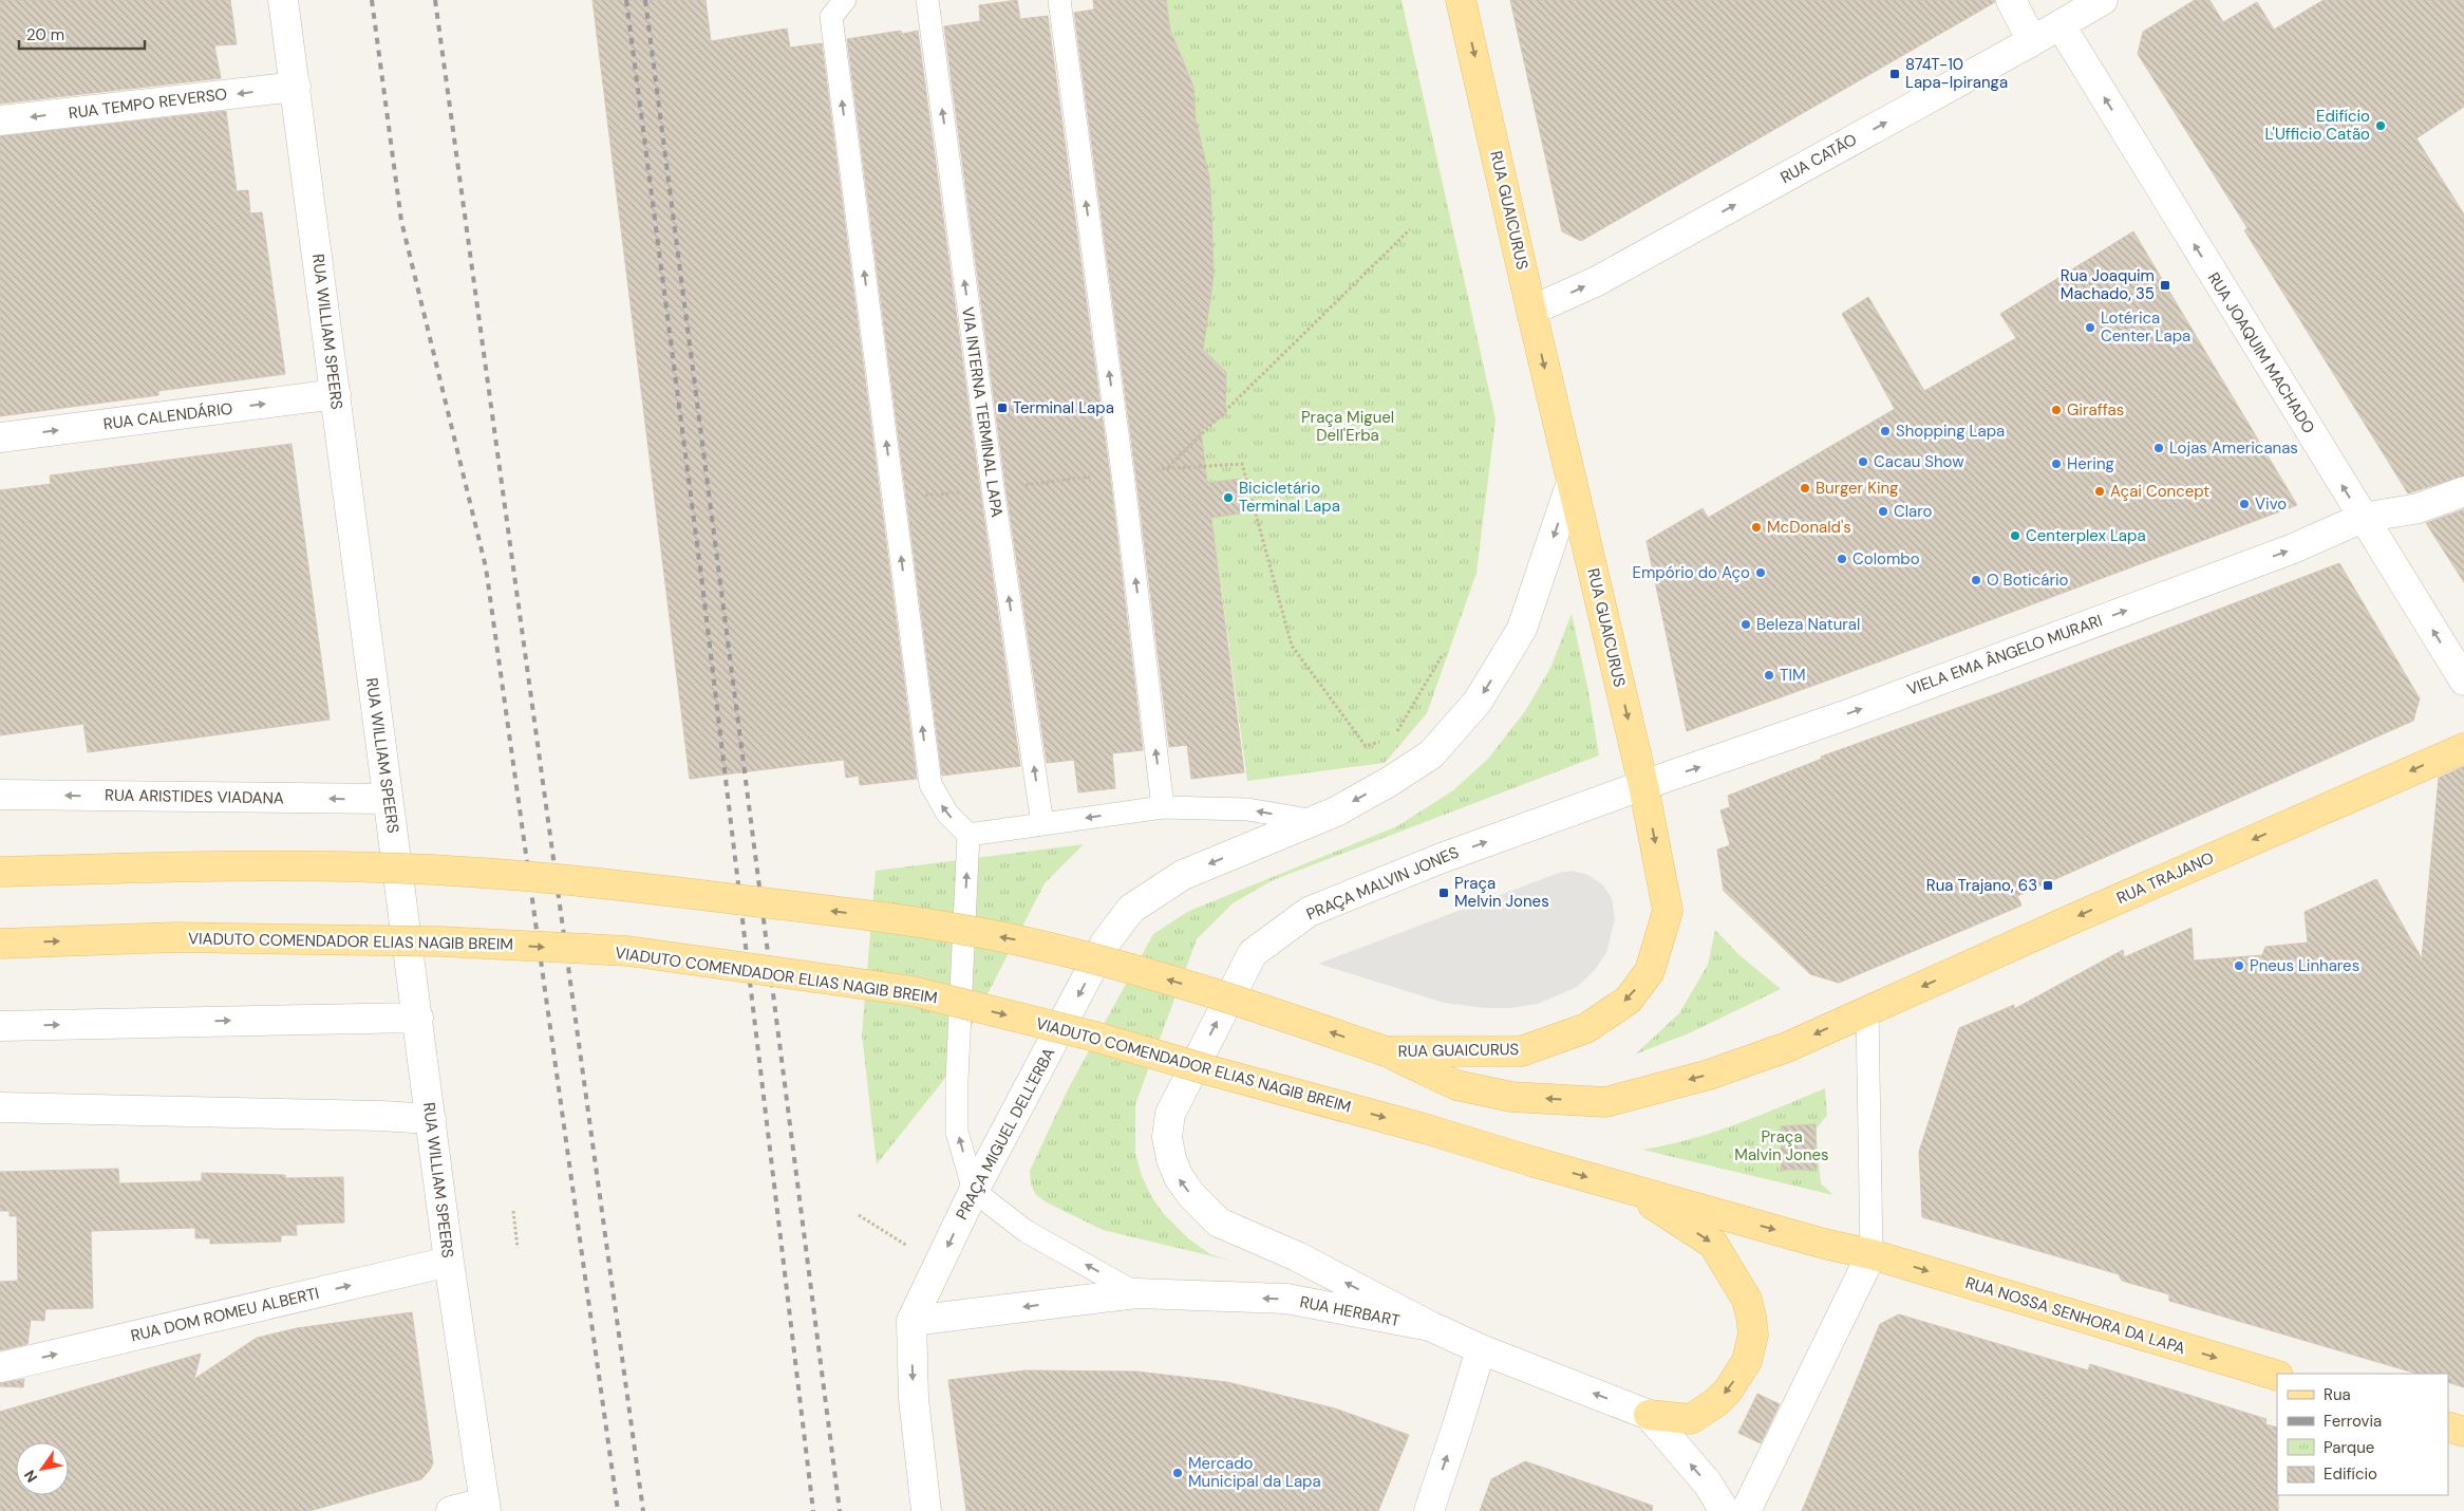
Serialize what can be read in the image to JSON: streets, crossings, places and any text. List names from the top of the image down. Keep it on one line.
{"streets":{"main road":["RUA GUAICURUS","RUA TRAJANO","VIADUTO COMENDADOR ELIAS NAGIB BREIM","RUA NOSSA SENHORA DA LAPA"],"street":["RUA TEMPO REVERSO","RUA CATÃO","RUA WILLIAM SPEERS","RUA JOAQUIM MACHADO","RUA CALENDÁRIO","VIELA EMA ÂNGELO MURARI","RUA ARISTIDES VIADANA","PRAÇA MALVIN JONES","PRAÇA MIGUEL DELL'ERBA","RUA HERBART","RUA DOM ROMEU ALBERTI"],"lane":["VIA INTERNA TERMINAL LAPA"]},"crossings":[["RUA TEMPO REVERSO","RUA WILLIAM SPEERS"],["RUA CATÃO","RUA GUAICURUS"],["RUA CATÃO","RUA JOAQUIM MACHADO"],["RUA GUAICURUS","VIELA EMA ÂNGELO MURARI"],["RUA GUAICURUS","PRAÇA MALVIN JONES"],["RUA GUAICURUS","PRAÇA MIGUEL DELL'ERBA"],["RUA WILLIAM SPEERS","RUA CALENDÁRIO"],["RUA WILLIAM SPEERS","RUA ARISTIDES VIADANA"],["RUA WILLIAM SPEERS","RUA DOM ROMEU ALBERTI"],["RUA JOAQUIM MACHADO","VIELA EMA ÂNGELO MURARI"],["VIELA EMA ÂNGELO MURARI","PRAÇA MALVIN JONES"],["PRAÇA MALVIN JONES","RUA HERBART"],["PRAÇA MIGUEL DELL'ERBA","RUA HERBART"]],"one_way":["RUA TEMPO REVERSO","RUA CATÃO","RUA GUAICURUS","RUA JOAQUIM MACHADO","RUA CALENDÁRIO","VIELA EMA ÂNGELO MURARI","RUA TRAJANO","PRAÇA MIGUEL DELL'ERBA","RUA HERBART","RUA NOSSA SENHORA DA LAPA"],"parks":["Praça Miguel Dell'Erba","Praça Malvin Jones"],"places":{"transit":["874T-10 Lapa-Ipiranga","Rua Joaquim Machado, 35","Terminal Lapa","Rua Trajano, 63","Praça Melvin Jones"],"other":["Edifício L'Ufficio Catão","Lotérica Center Lapa","Giraffas","Shopping Lapa","Lojas Americanas","Cacau Show","Hering","Burger King","Açai Concept","Bicicletário Terminal Lapa","Vivo","Claro","McDonald's","Centerplex Lapa","Colombo","Empório do Aço","O Boticário","Beleza Natural","TIM","Pneus Linhares","Mercado Municipal da Lapa"]},"legend":["Rua","Ferrovia","Parque","Edifício"],"scale_bar":"20 m","north":"bottom left"}
